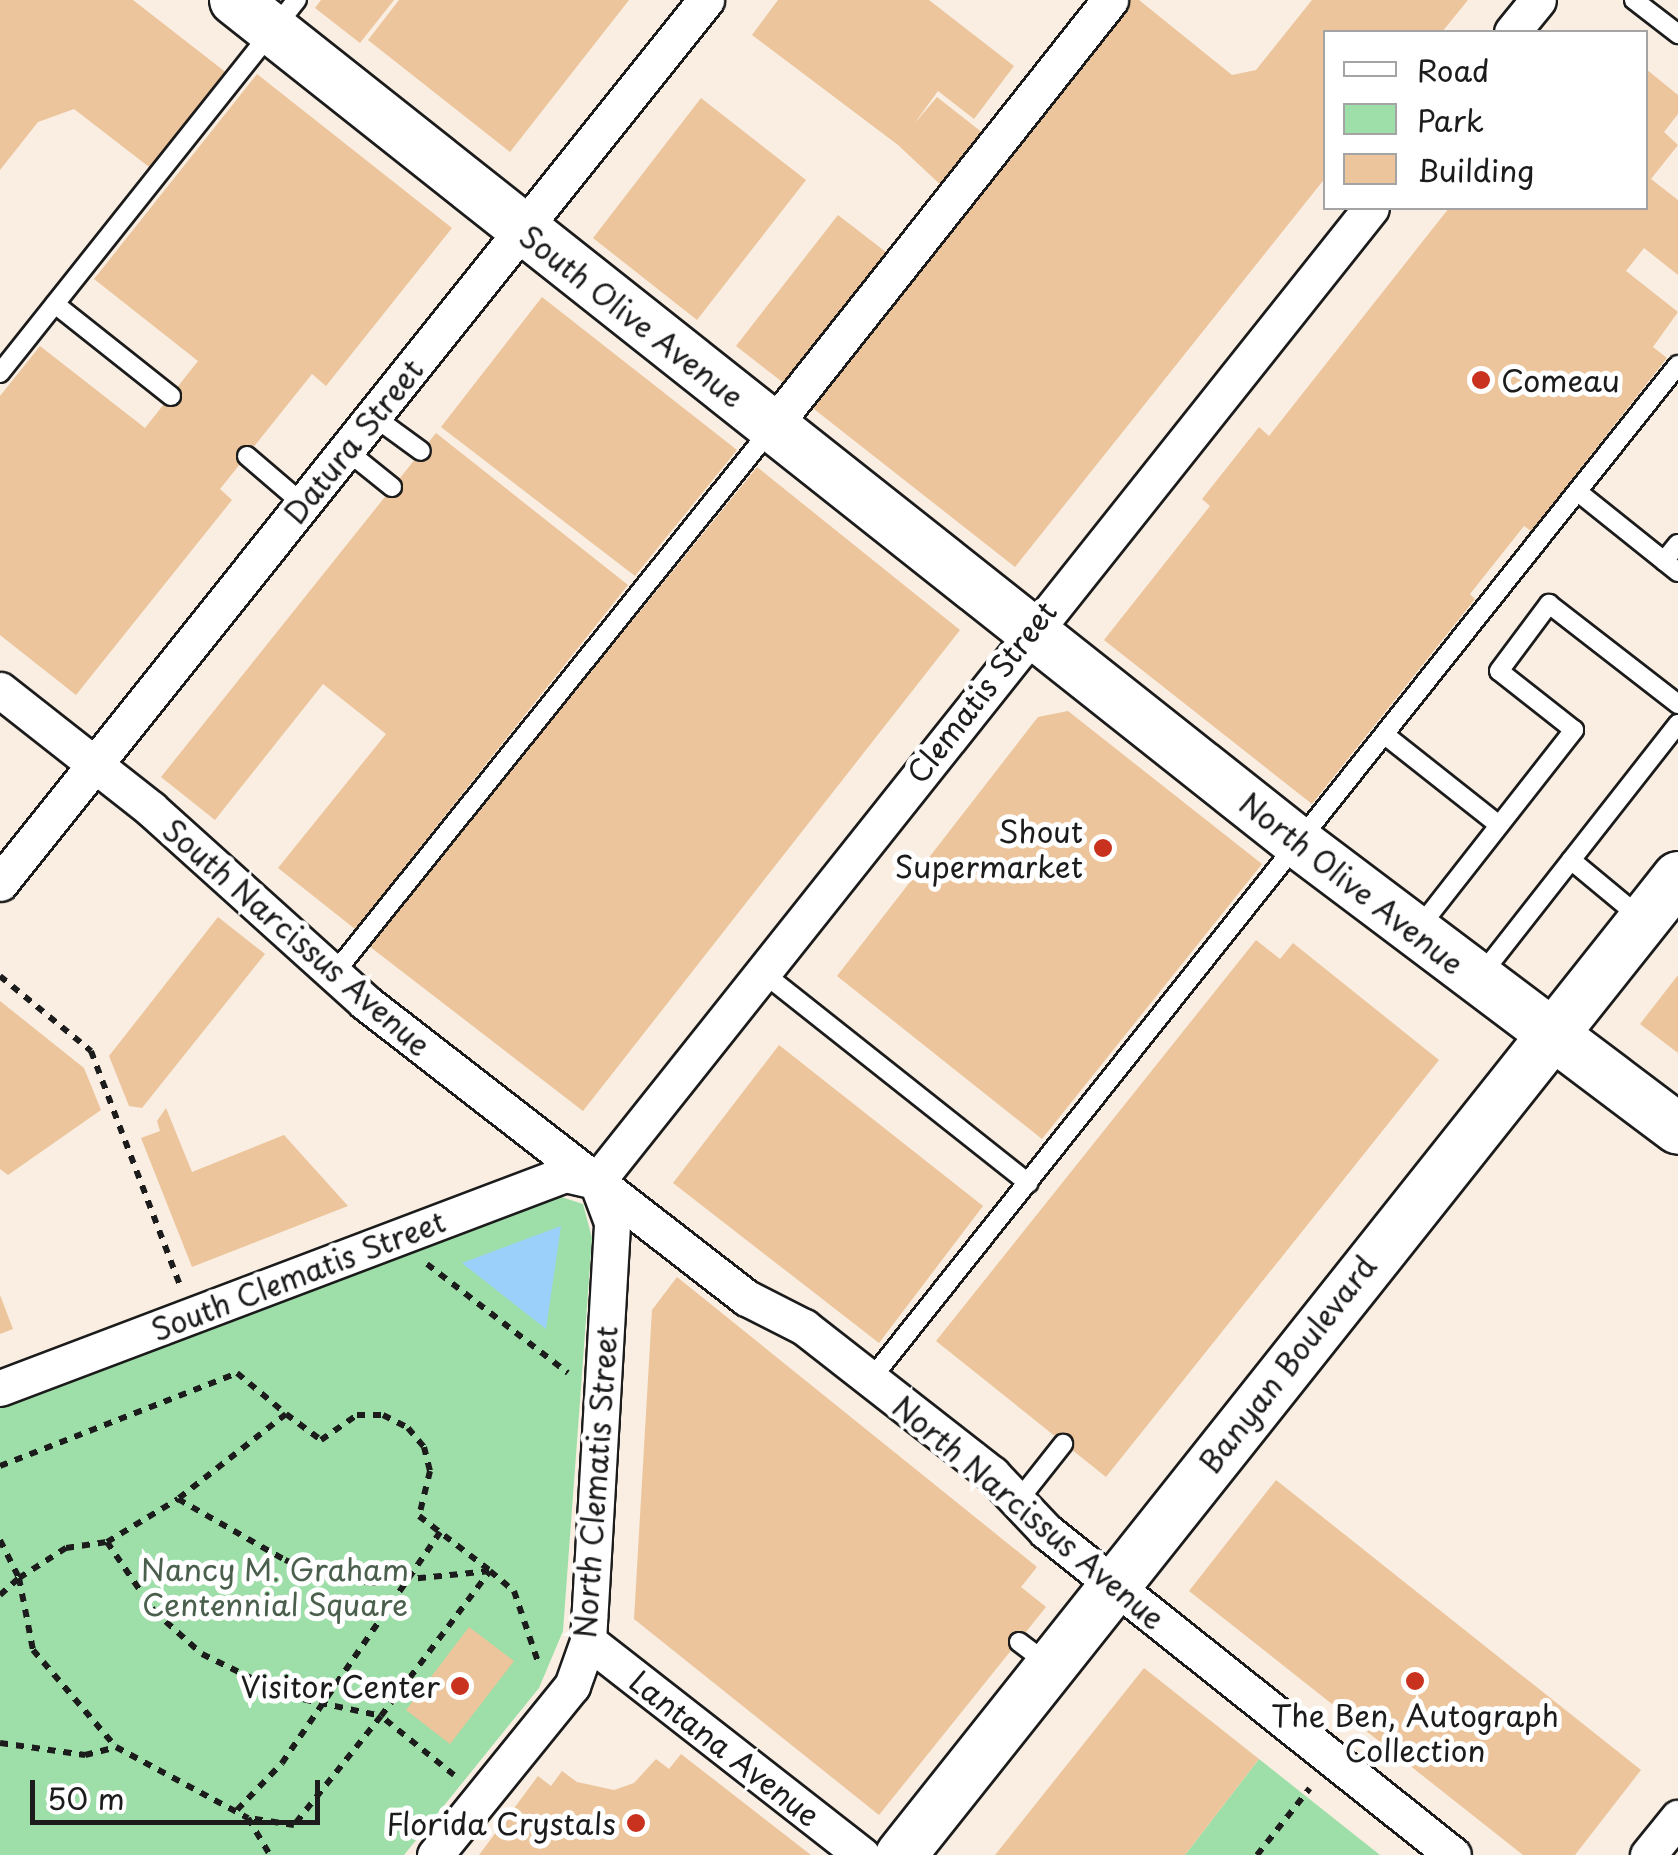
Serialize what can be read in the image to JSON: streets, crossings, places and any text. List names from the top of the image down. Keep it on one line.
{"streets":{"street":["South Olive Avenue","Datura Street","Clematis Street","North Olive Avenue","South Narcissus Avenue","South Clematis Street","Banyan Boulevard","North Clematis Street","North Narcissus Avenue","Lantana Avenue"]},"crossings":[["South Olive Avenue","Datura Street"],["South Olive Avenue","Clematis Street"],["South Olive Avenue","North Olive Avenue"],["Datura Street","South Narcissus Avenue"],["Clematis Street","North Olive Avenue"],["Clematis Street","South Narcissus Avenue"],["Clematis Street","South Clematis Street"],["Clematis Street","North Clematis Street"],["Clematis Street","North Narcissus Avenue"],["North Olive Avenue","Banyan Boulevard"],["South Narcissus Avenue","South Clematis Street"],["South Narcissus Avenue","North Clematis Street"],["South Narcissus Avenue","North Narcissus Avenue"],["South Clematis Street","North Clematis Street"],["South Clematis Street","North Narcissus Avenue"],["Banyan Boulevard","North Narcissus Avenue"],["North Clematis Street","North Narcissus Avenue"],["North Clematis Street","Lantana Avenue"]],"parks":["Nancy M. Graham Centennial Square"],"places":["Comeau","Shout Supermarket","The Ben, Autograph Collection","Visitor Center","Florida Crystals"],"legend":["Road","Park","Building"],"scale_bar":"50 m"}
